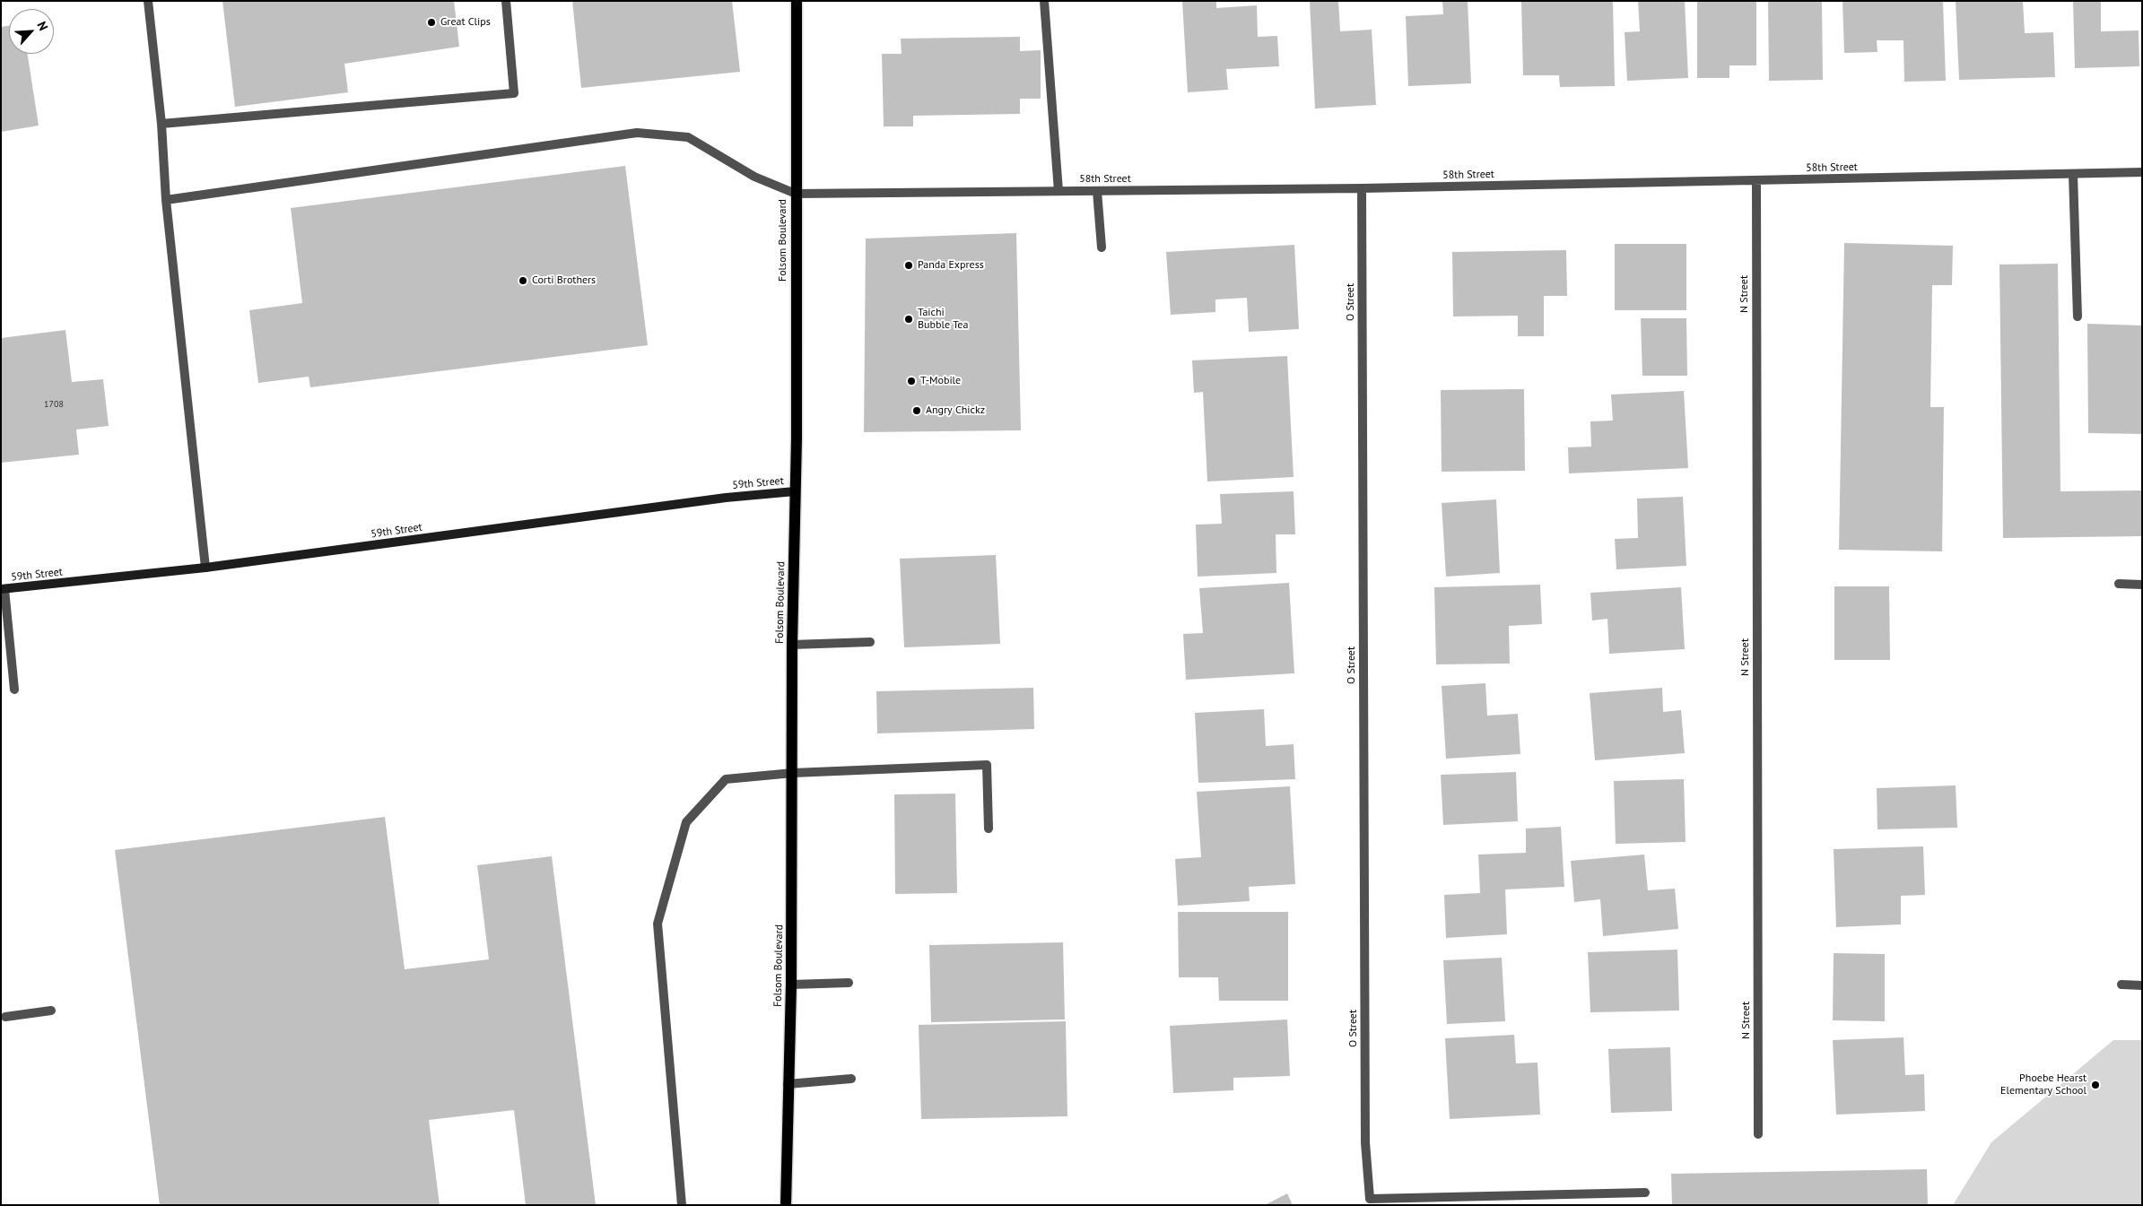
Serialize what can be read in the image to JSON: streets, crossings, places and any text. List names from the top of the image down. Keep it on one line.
{"streets":{"main road":["Folsom Boulevard"],"street":["58th Street","N Street","O Street","59th Street"]},"crossings":[["58th Street","Folsom Boulevard"],["58th Street","N Street"],["58th Street","O Street"],["Folsom Boulevard","59th Street"]],"places":["Great Clips","Panda Express","Corti Brothers","Taichi Bubble Tea","T-Mobile","Angry Chickz","Phoebe Hearst Elementary School"],"house_numbers":["1708"],"north":"top right"}
